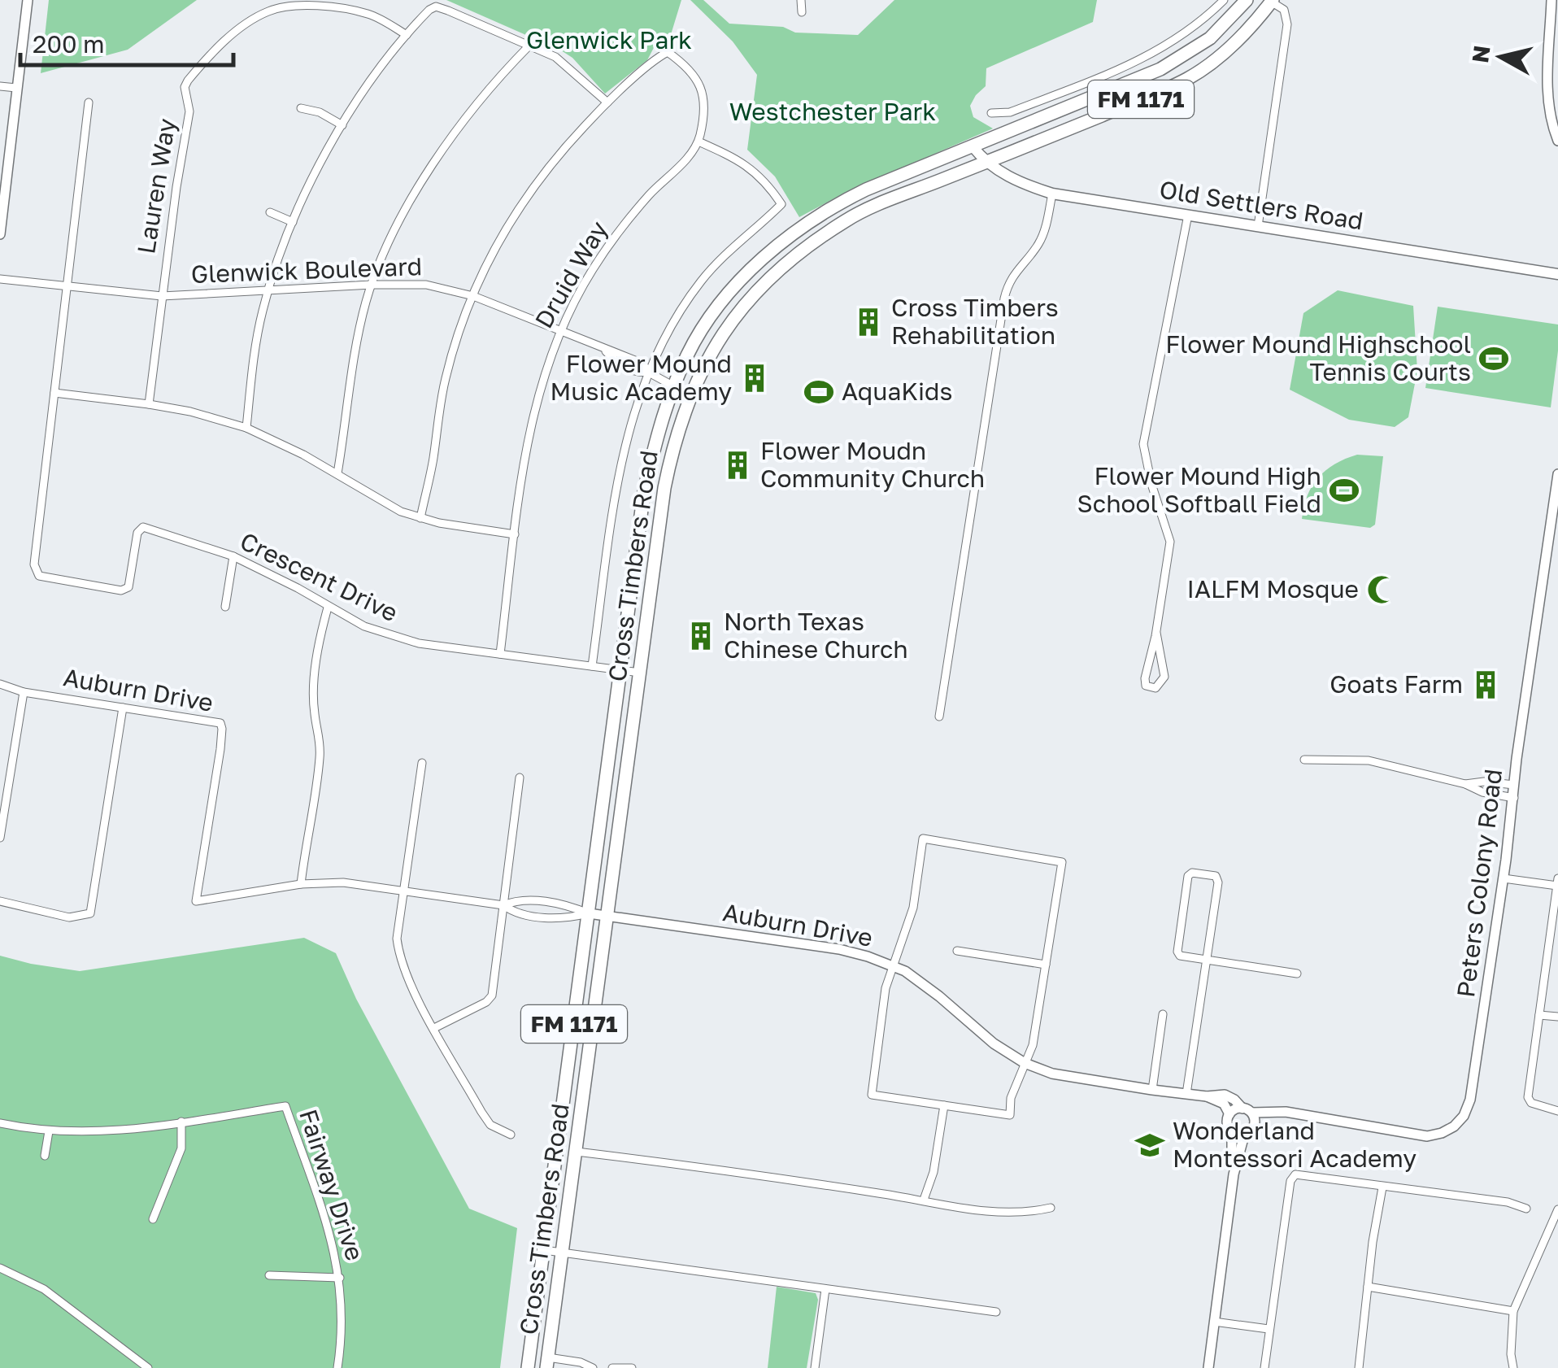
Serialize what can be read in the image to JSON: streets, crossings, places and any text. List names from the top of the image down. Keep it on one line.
{"streets":{"main road":["FM 1171","Old Settlers Road","Cross Timbers Road"],"street":["Lauren Way","Glenwick Boulevard","Druid Way","Crescent Drive","Auburn Drive","Peters Colony Road","Fairway Drive"]},"crossings":[["Lauren Way","Glenwick Boulevard"],["Old Settlers Road","Cross Timbers Road"],["Glenwick Boulevard","Druid Way"],["Glenwick Boulevard","Cross Timbers Road"],["Druid Way","Crescent Drive"],["Cross Timbers Road","Crescent Drive"],["Cross Timbers Road","Auburn Drive"],["Auburn Drive","Peters Colony Road"]],"parks":["Glenwick Park","Westchester Park"],"places":{"building":["Cross Timbers Rehabilitation","Flower Mound Music Academy","Flower Moudn Community Church","North Texas Chinese Church","Goats Farm"],"sports":["Flower Mound Highschool Tennis Courts","AquaKids","Flower Mound High School Softball Field"],"mosque":["IALFM Mosque"],"school or university":["Wonderland Montessori Academy"]},"scale_bar":"200 m","north":"left"}
